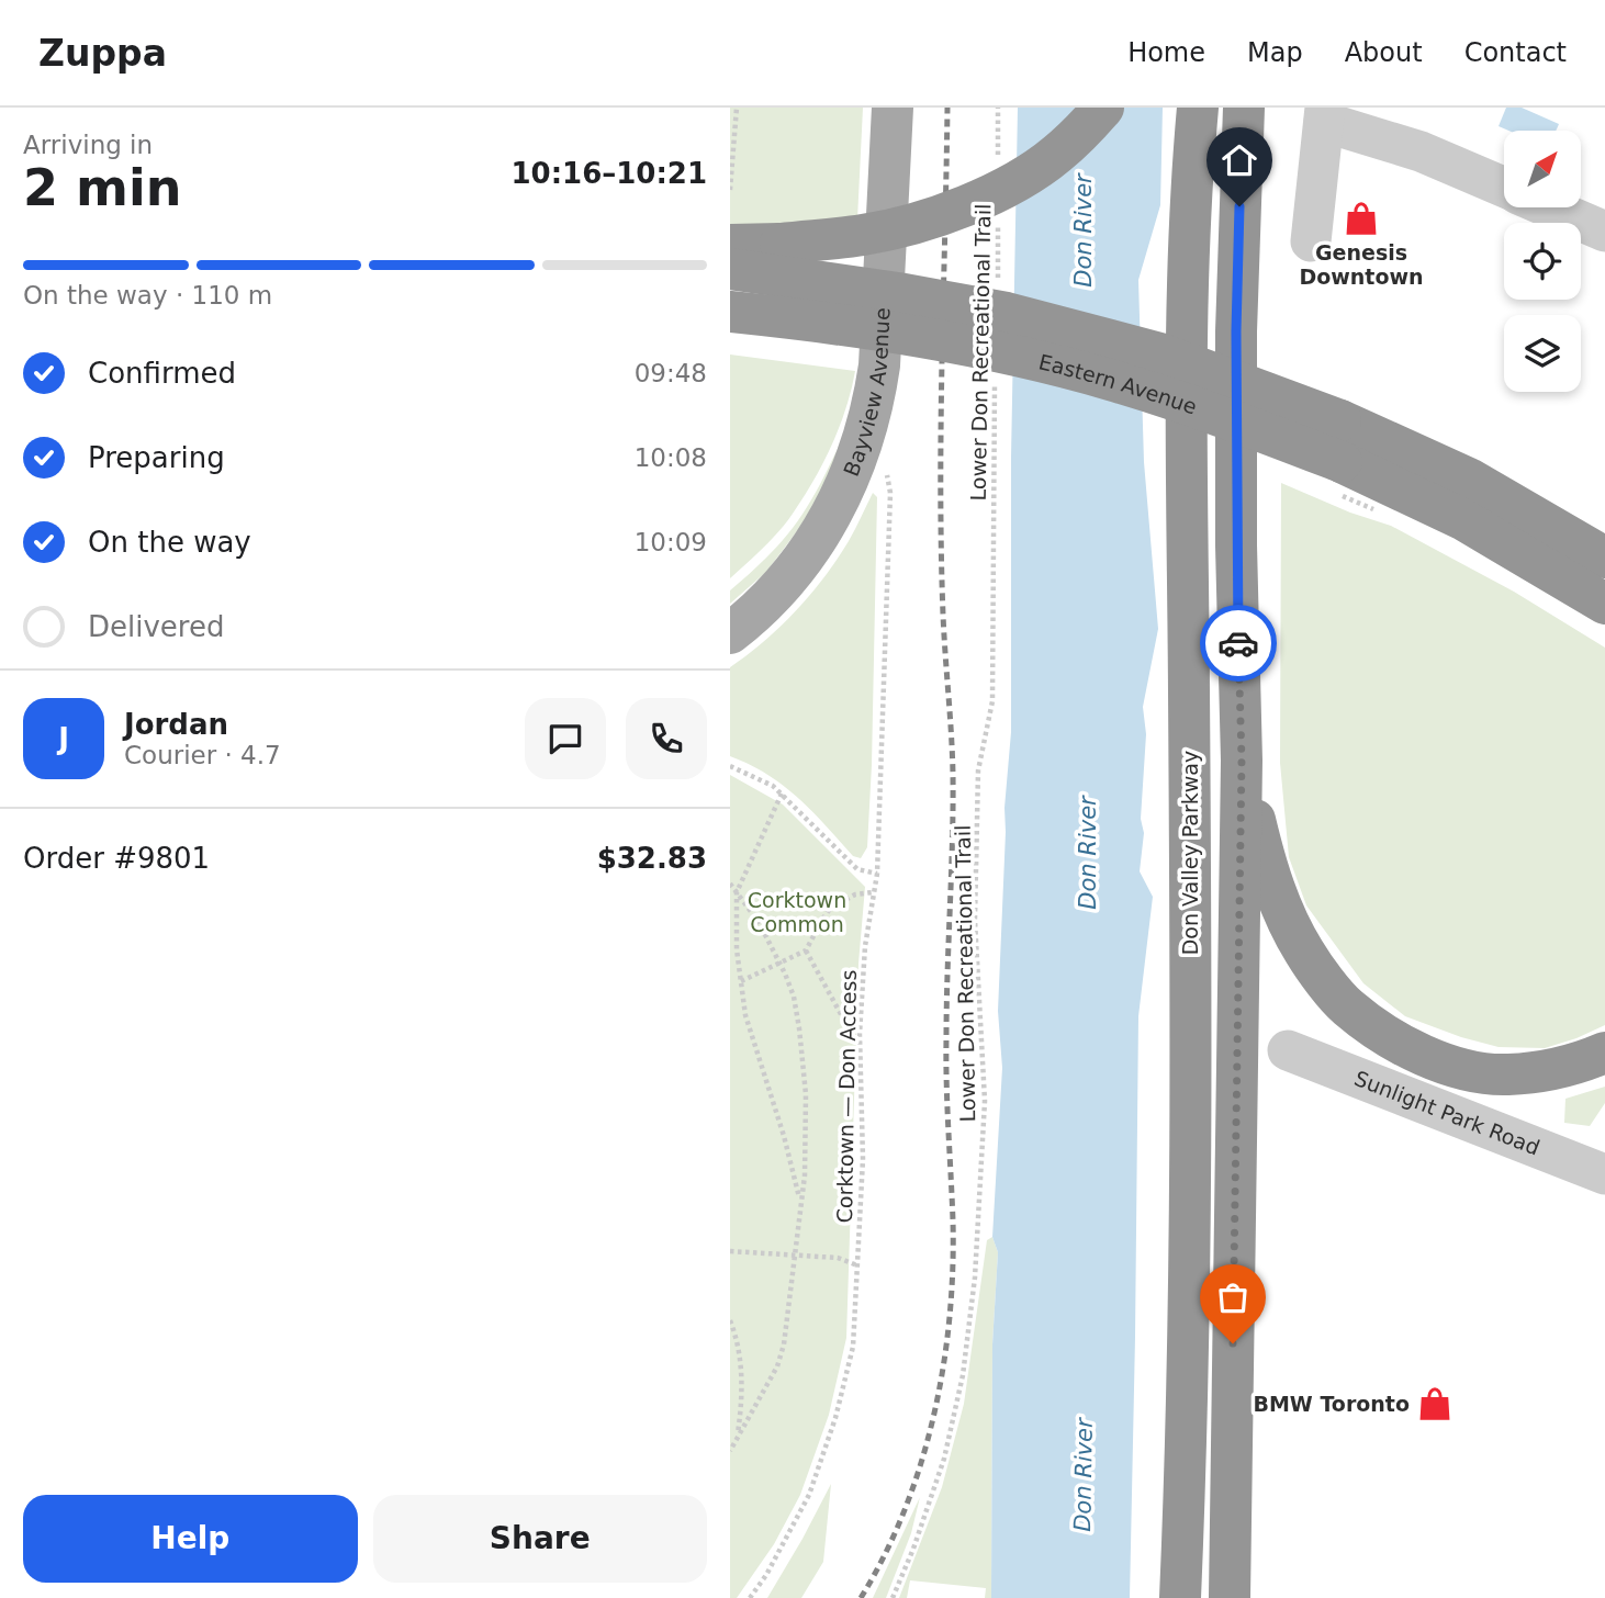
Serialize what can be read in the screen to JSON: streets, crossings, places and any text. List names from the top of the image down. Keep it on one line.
{"streets":{"highway":["Eastern Avenue","Don Valley Parkway"],"main road":["Bayview Avenue"],"street":["Sunlight Park Road"],"path":["Lower Don Recreational Trail","Corktown — Don Access"]},"water":["Don River"],"parks":["Corktown Common"],"places":{"shop":["Genesis Downtown","BMW Toronto"]},"north":"top right","page":{"header":"Zuppa","nav":["Home","Map","About","Contact"],"heading":["2 min","Arriving in","10:16–10:21"],"panel":["Jordan","Courier · 4.7","Order #9801","$32.83"],"bar":"On the way · 110 m","list":[["Confirmed","09:48"],["Preparing","10:08"],["On the way","10:09"],"Delivered"],"round":"J","buttons":["Help","Share"]}}
